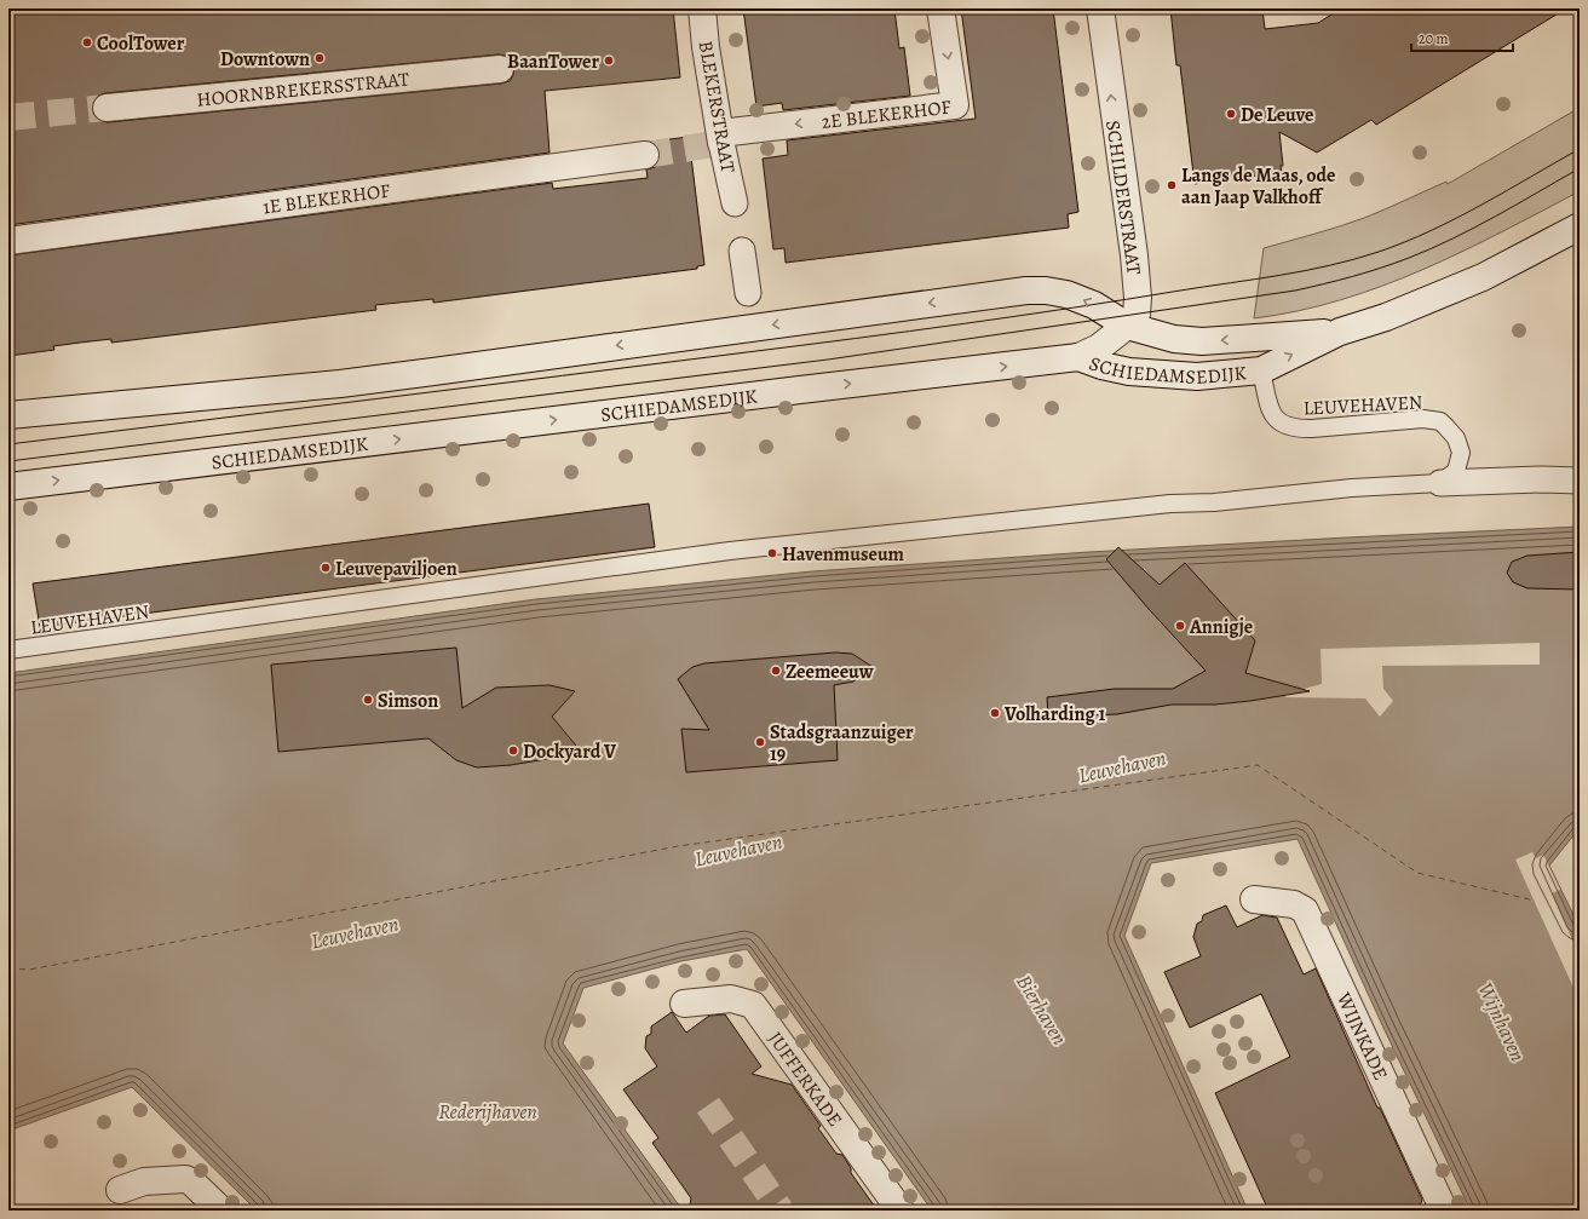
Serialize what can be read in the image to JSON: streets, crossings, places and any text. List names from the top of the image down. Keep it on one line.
{"streets":{"main road":["HOORNBREKERSSTRAAT","BLEKERSTRAAT","2E BLEKERHOF","1E BLEKERHOF","SCHILDERSTRAAT","SCHIEDAMSEDIJK","WIJNKADE","JUFFERKADE"],"lane":["LEUVEHAVEN"]},"crossings":[["BLEKERSTRAAT","2E BLEKERHOF"],["SCHILDERSTRAAT","SCHIEDAMSEDIJK"],["SCHIEDAMSEDIJK","LEUVEHAVEN"]],"one_way":["SCHILDERSTRAAT"],"water":["Leuvehaven","Bierhaven","Wijnhaven","Rederijhaven"],"places":["CoolTower","Downtown","BaanTower","De Leuve","Langs de Maas, ode aan Jaap Valkhoff","Havenmuseum","Leuvepaviljoen","Annigje","Zeemeeuw","Simson","Volharding 1","Stadsgraanzuiger 19","Dockyard V"],"scale_bar":"20 m"}
